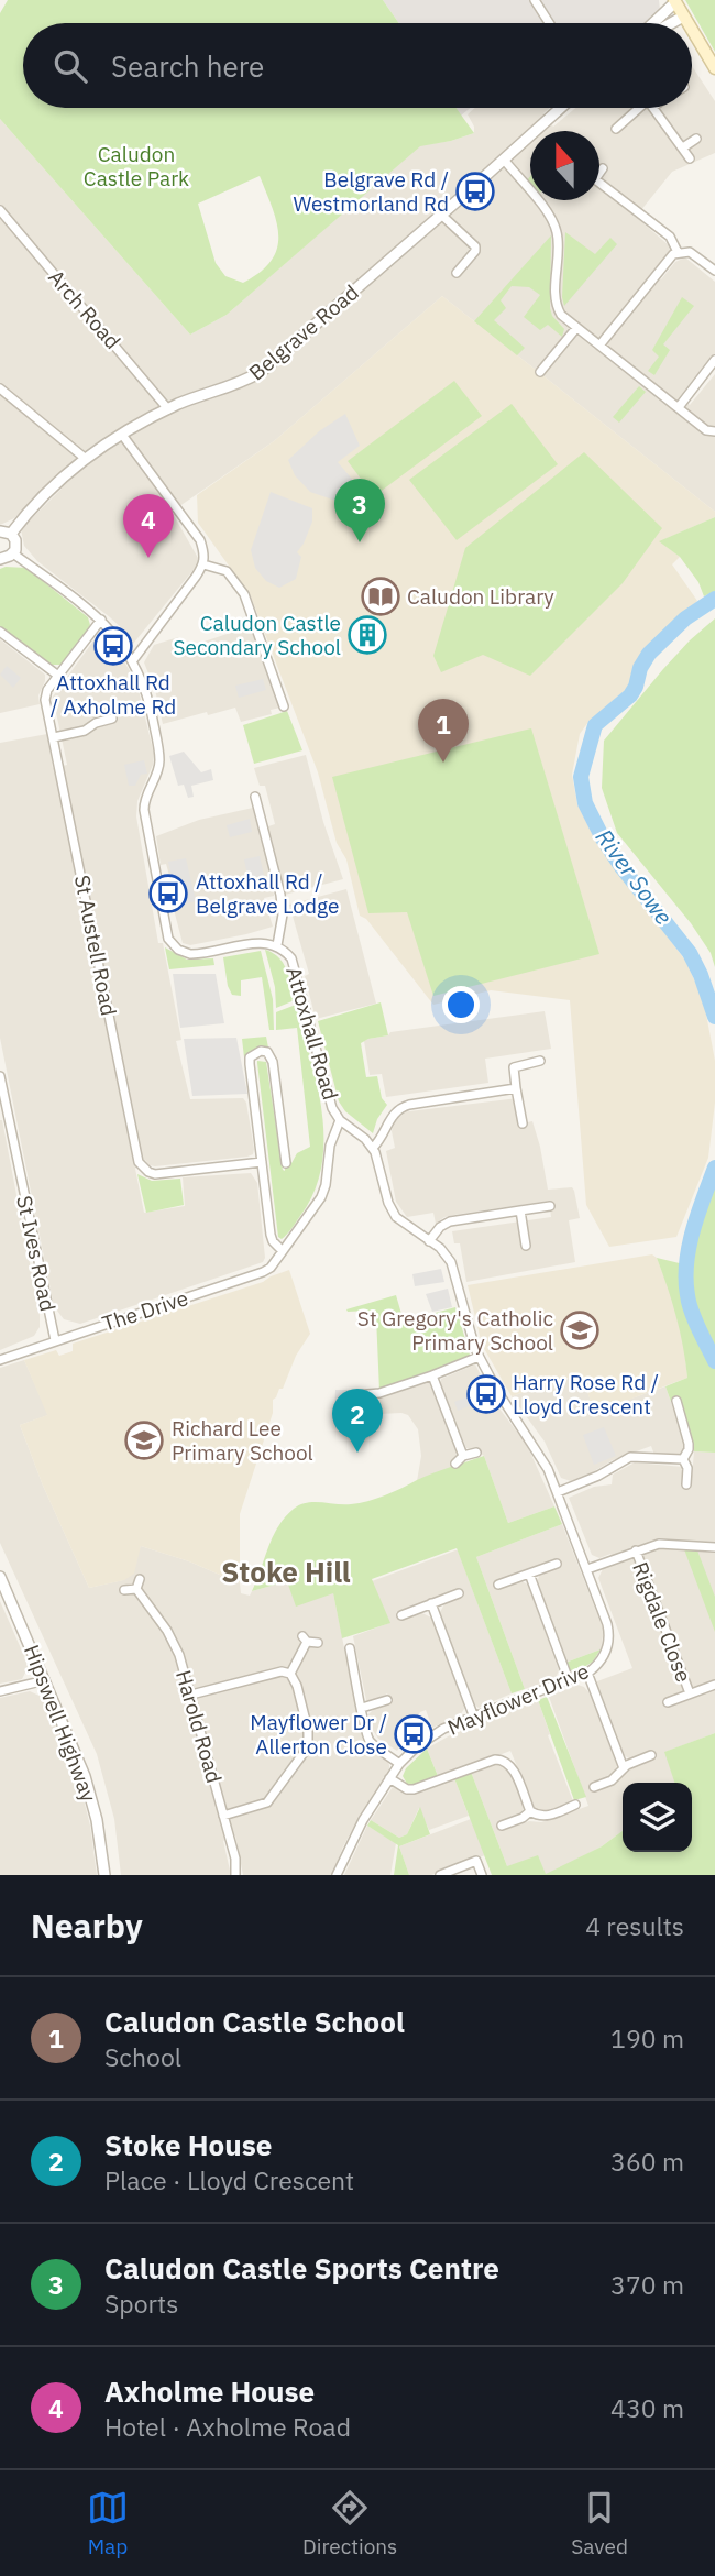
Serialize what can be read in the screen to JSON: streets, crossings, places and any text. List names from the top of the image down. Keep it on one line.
{"streets":{"street":["Arch Road","Belgrave Road","St Austell Road","Attoxhall Road","St Ives Road","The Drive","Rigdale Close","Mayflower Drive","Hipswell Highway","Harold Road"]},"crossings":[["Arch Road","Belgrave Road"],["St Austell Road","Attoxhall Road"],["Attoxhall Road","The Drive"],["St Ives Road","The Drive"]],"districts":["Stoke Hill"],"water":["River Sowe"],"parks":["Caludon Castle Park"],"places":{"bus stop":["Belgrave Rd / Westmorland Rd","Attoxhall Rd / Axholme Rd","Attoxhall Rd / Belgrave Lodge","Harry Rose Rd / Lloyd Crescent","Mayflower Dr / Allerton Close"],"library":["Caludon Library"],"building":["Caludon Castle Secondary School"],"school or university":["St Gregory's Catholic Primary School","Richard Lee Primary School"]},"north":"top","page":{"search":"Search here","pins":["3","4","1","2"],"heading":["Nearby","4 results"],"list":[{"mark":"1","name":"Caludon Castle School","note":"School","value":"190 m"},{"mark":"2","name":"Stoke House","note":"Place · Lloyd Crescent","value":"360 m"},{"mark":"3","name":"Caludon Castle Sports Centre","note":"Sports","value":"370 m"},{"mark":"4","name":"Axholme House","note":"Hotel · Axholme Road","value":"430 m"}],"nav":["Map","Directions","Saved"]}}
